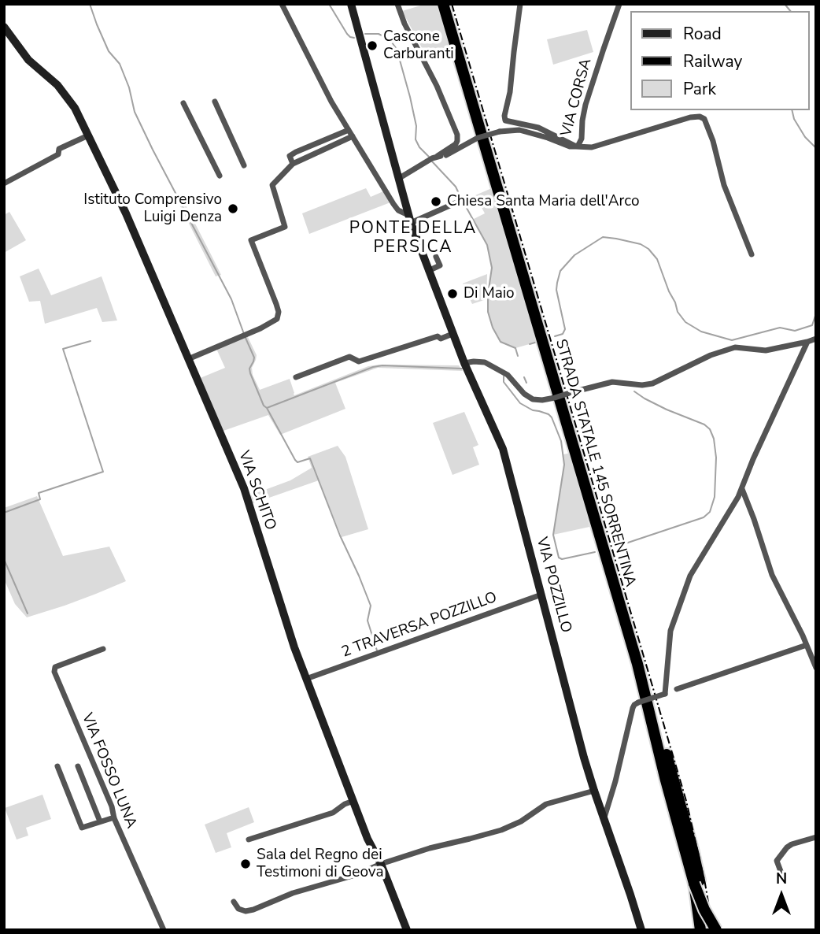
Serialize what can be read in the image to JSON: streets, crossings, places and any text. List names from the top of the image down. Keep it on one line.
{"streets":{"highway":["STRADA STATALE 145 SORRENTINA"],"street":["VIA CORSA","VIA SCHITO","VIA POZZILLO","2 TRAVERSA POZZILLO","VIA FOSSO LUNA"]},"crossings":[["VIA SCHITO","2 TRAVERSA POZZILLO"],["VIA POZZILLO","2 TRAVERSA POZZILLO"]],"districts":["PONTE DELLA PERSICA"],"places":["Cascone Carburanti","Chiesa Santa Maria dell'Arco","Istituto Comprensivo Luigi Denza","Di Maio","Sala del Regno dei Testimoni di Geova"],"legend":["Road","Railway","Park"],"north":"top"}
